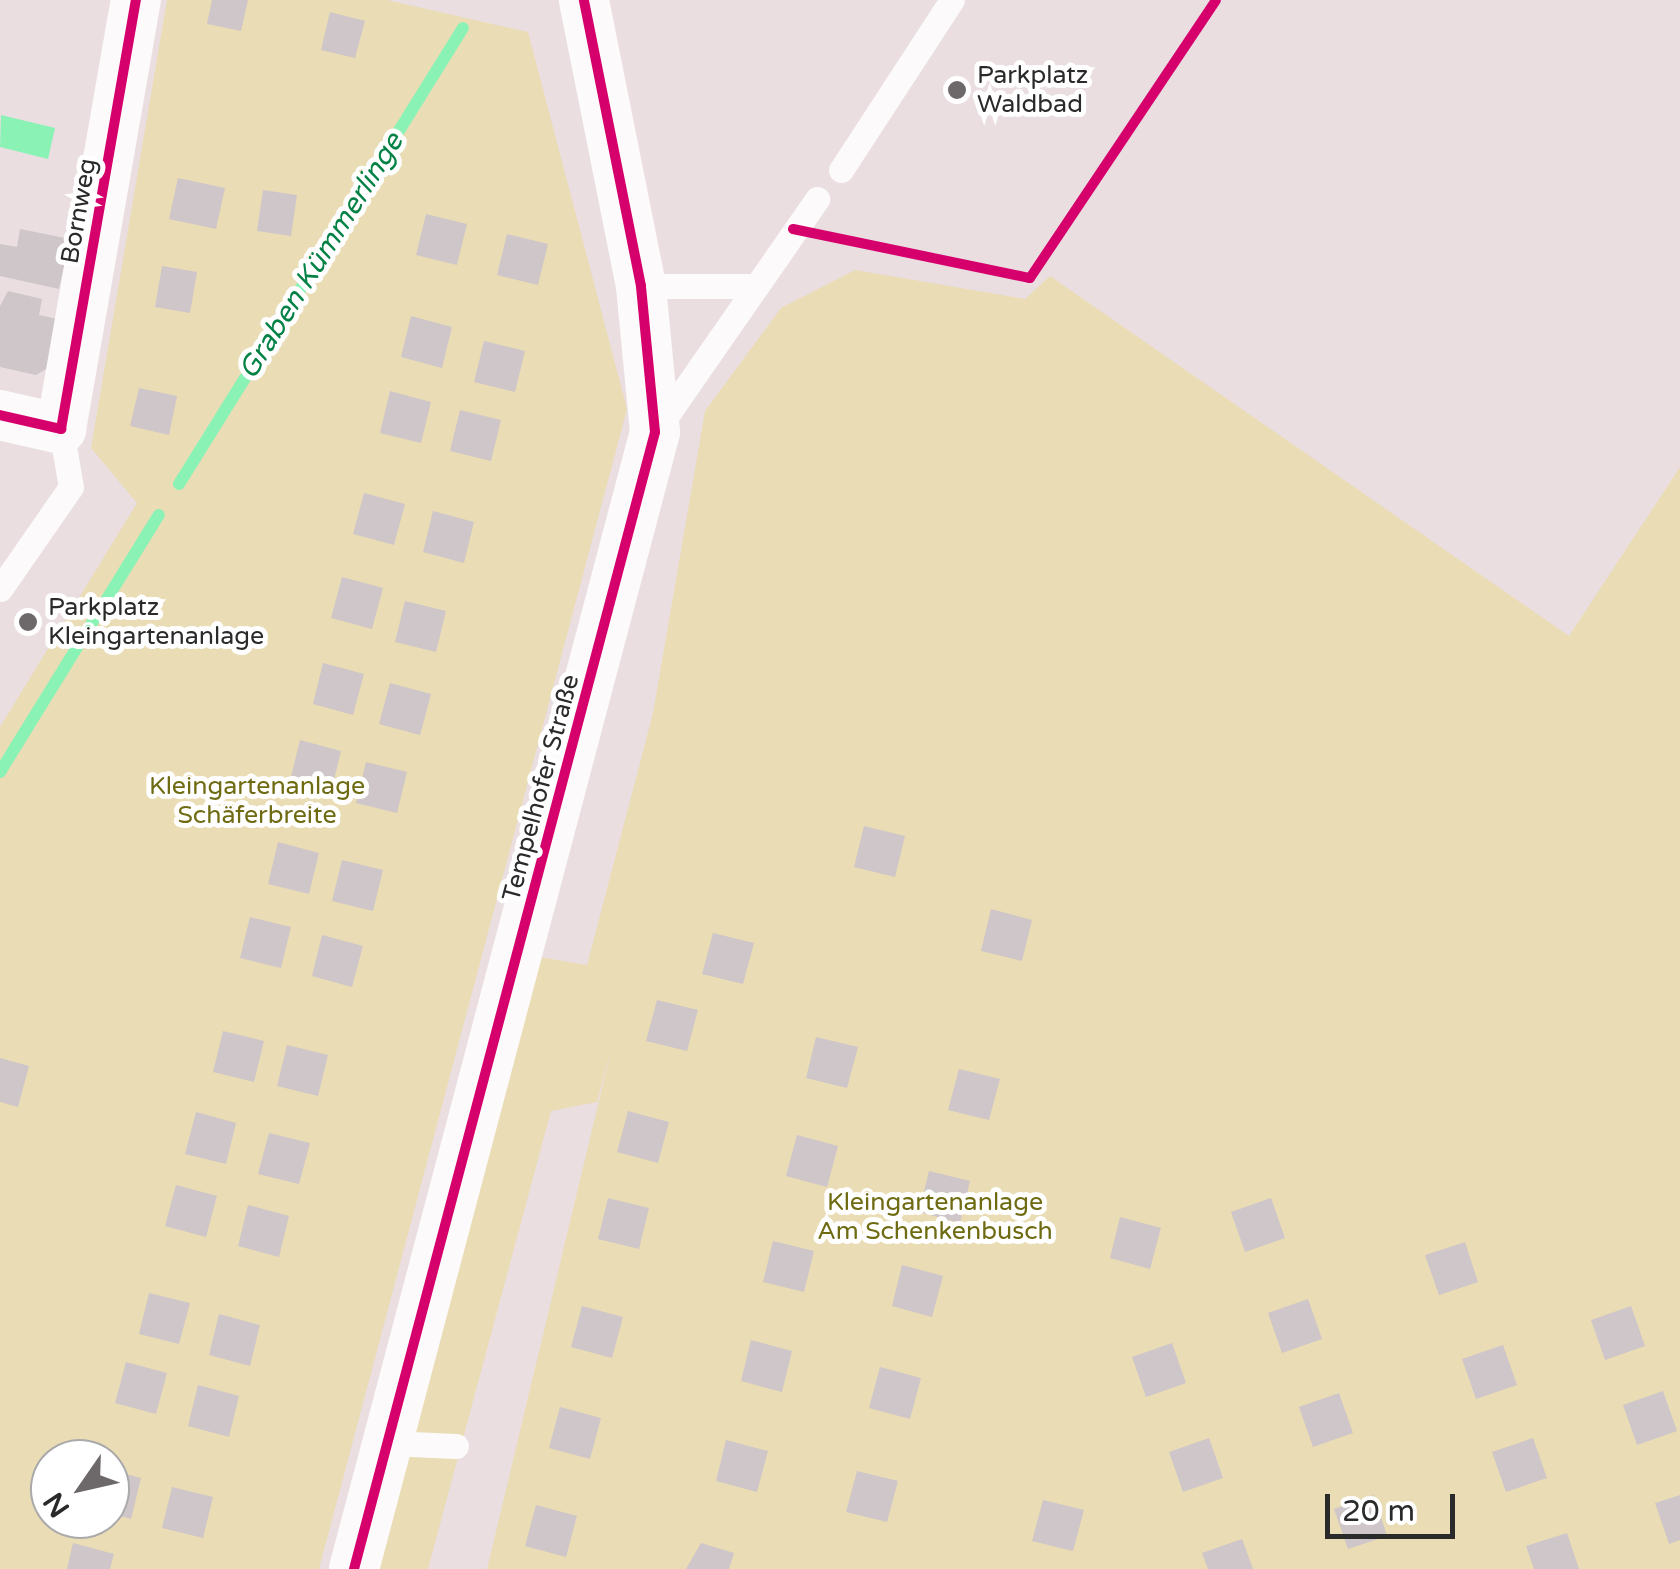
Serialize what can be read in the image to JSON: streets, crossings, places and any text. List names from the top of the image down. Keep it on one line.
{"streets":{"street":["Bornweg","Tempelhofer Straße"]},"water":["Graben Kümmerlinge"],"parks":["Kleingartenanlage Schäferbreite","Kleingartenanlage Am Schenkenbusch"],"places":["Parkplatz Waldbad","Parkplatz Kleingartenanlage"],"scale_bar":"20 m","north":"bottom left"}
